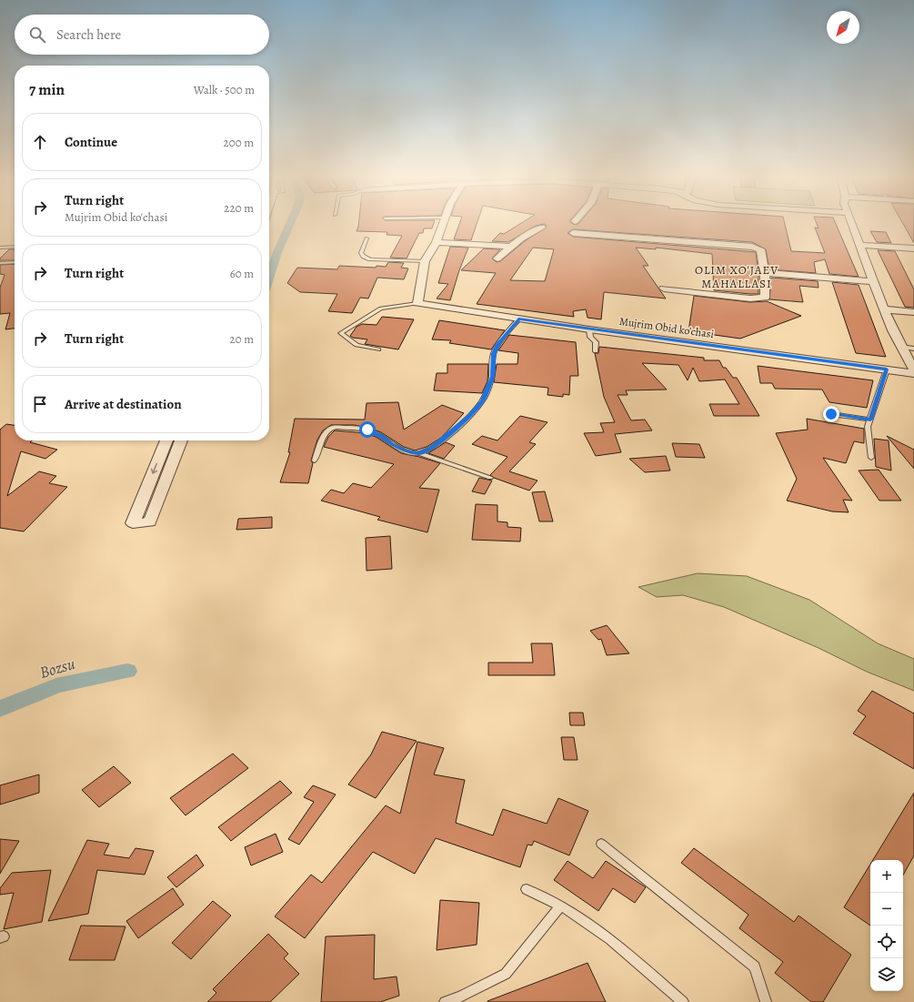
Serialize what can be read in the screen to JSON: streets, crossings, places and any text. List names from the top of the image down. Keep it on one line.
{"streets":{"street":["Mujrim Obid ko'chasi"]},"districts":["OLIM XO'JAEV MAHALLASI"],"water":["Bozsu"],"north":"bottom left","page":{"search":"Search here","heading":["7 min","Walk · 500 m"],"list":[["Continue","200 m"],["Turn right","Mujrim Obid ko'chasi","220 m"],["Turn right","60 m"],["Turn right","20 m"],"Arrive at destination"],"map_buttons":["+","−"]}}
